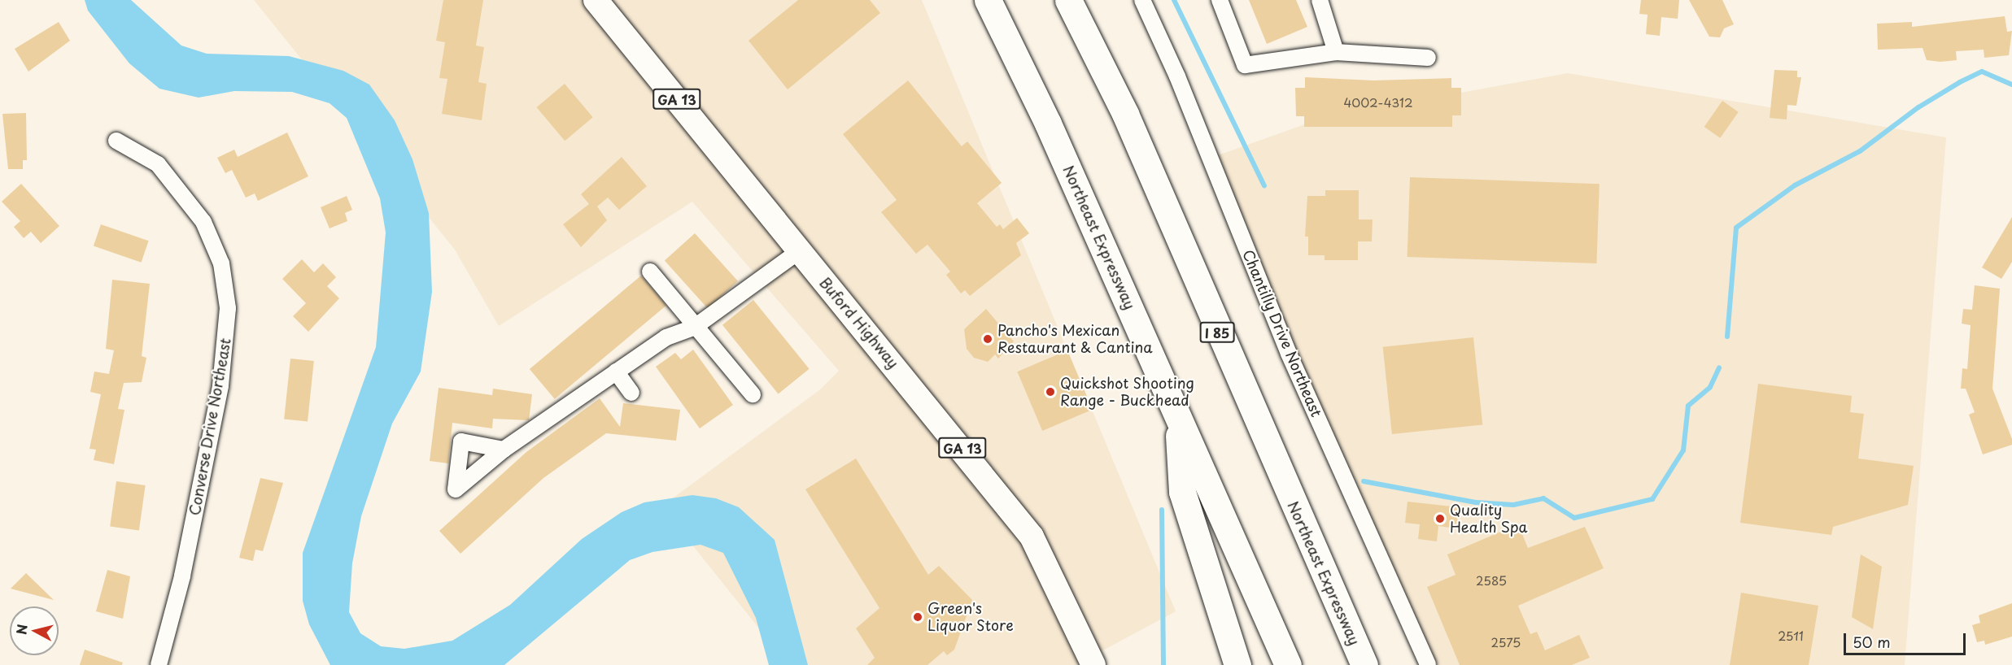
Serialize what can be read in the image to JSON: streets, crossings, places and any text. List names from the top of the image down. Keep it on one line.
{"streets":{"highway":["Northeast Expressway","I 85"],"main road":["GA 13","Buford Highway"],"street":["Chantilly Drive Northeast","Converse Drive Northeast"]},"places":["Pancho's Mexican Restaurant & Cantina","Quickshot Shooting Range - Buckhead","Quality Health Spa","Green's Liquor Store"],"house_numbers":["4002-4312","2585","2511","2575"],"scale_bar":"50 m","north":"left"}
